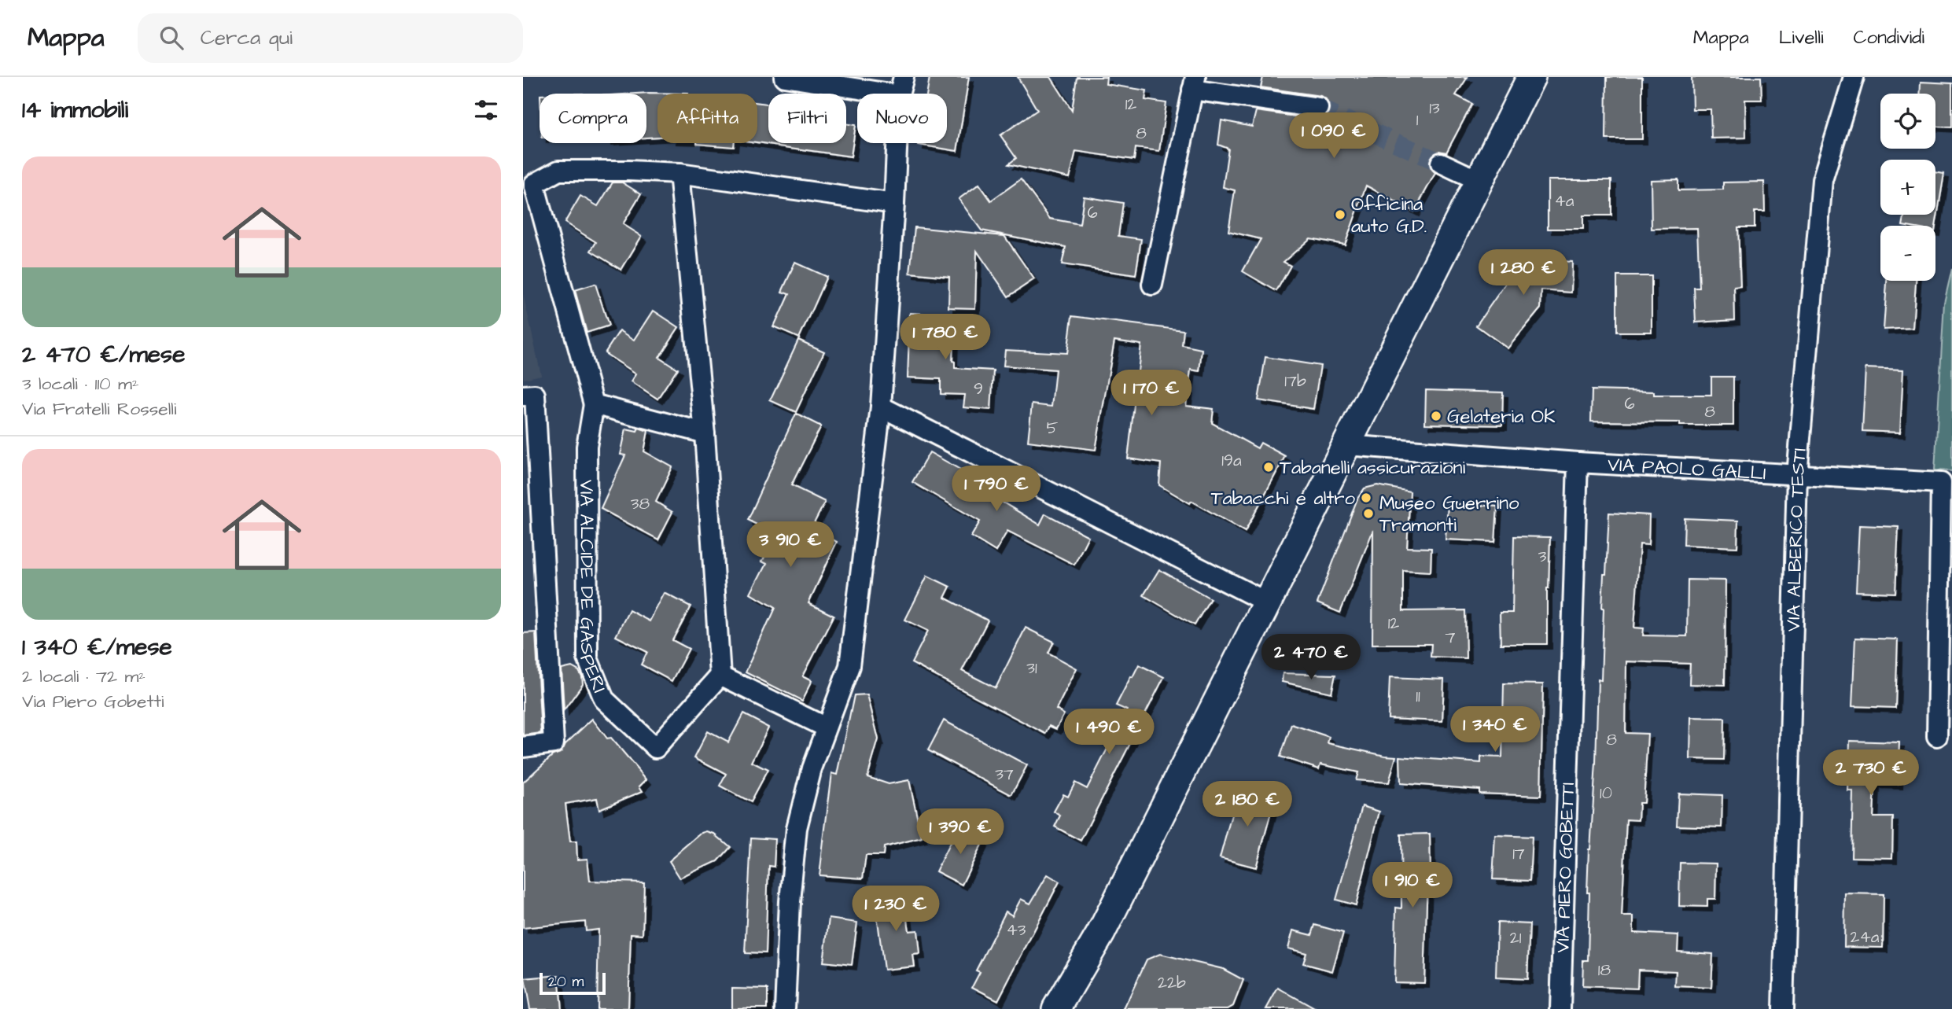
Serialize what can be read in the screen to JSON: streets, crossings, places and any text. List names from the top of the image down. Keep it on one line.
{"streets":{"street":["VIA PAOLO GALLI","VIA ALBERICO TESTI","VIA ALCIDE DE GASPERI","VIA PIERO GOBETTI"]},"crossings":[["VIA PAOLO GALLI","VIA ALBERICO TESTI"],["VIA PAOLO GALLI","VIA PIERO GOBETTI"]],"places":["Officina auto G.D.","Gelateria OK","Tabanelli assicurazioni","Tabacchi e altro","Museo Guerrino Tramonti"],"house_numbers":["12","13","1","8","4a","6","17b","9","6","8","5","19a","38","3","12","7","31","11","8","37","10","17","43","24a","21","18","22b"],"scale_bar":"20 m","page":{"header":"Mappa","search":"Cerca qui","nav":["Mappa","Livelli","Condividi"],"heading":"14 immobili","map_buttons":["+","−"],"chip":["Compra","Affitta","Filtri","Nuovo"],"price":["1 090 €","1 280 €","1 780 €","1 170 €","1 790 €","3 910 €","2 470 €","1 340 €","1 490 €","2 730 €","2 180 €","1 390 €","1 910 €","1 230 €"],"list":[{"name":"2 470 €/mese","note":"3 locali · 110 m² · Via Fratelli Rosselli"},{"name":"1 340 €/mese","note":"2 locali · 72 m² · Via Piero Gobetti"}],"scale":"20 m"}}
